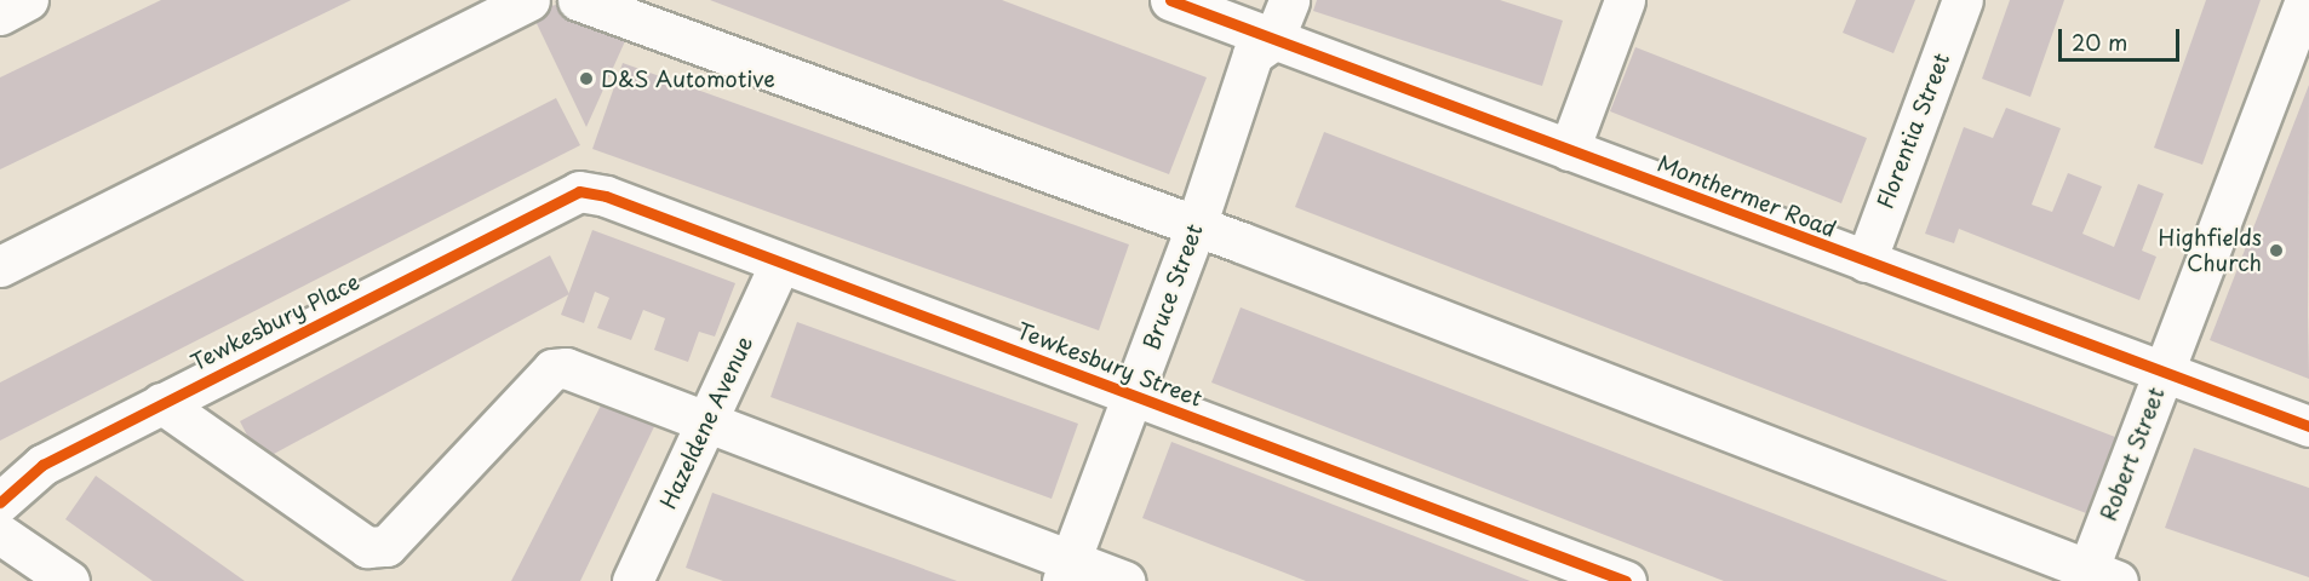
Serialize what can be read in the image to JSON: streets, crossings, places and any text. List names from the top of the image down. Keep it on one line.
{"streets":{"street":["Florentia Street","Monthermer Road","Bruce Street","Tewkesbury Place","Tewkesbury Street","Hazeldene Avenue","Robert Street"]},"crossings":[["Florentia Street","Monthermer Road"],["Monthermer Road","Bruce Street"],["Monthermer Road","Robert Street"],["Bruce Street","Tewkesbury Street"],["Tewkesbury Place","Tewkesbury Street"],["Tewkesbury Street","Hazeldene Avenue"]],"places":["D&S Automotive","Highfields Church"],"scale_bar":"20 m"}
